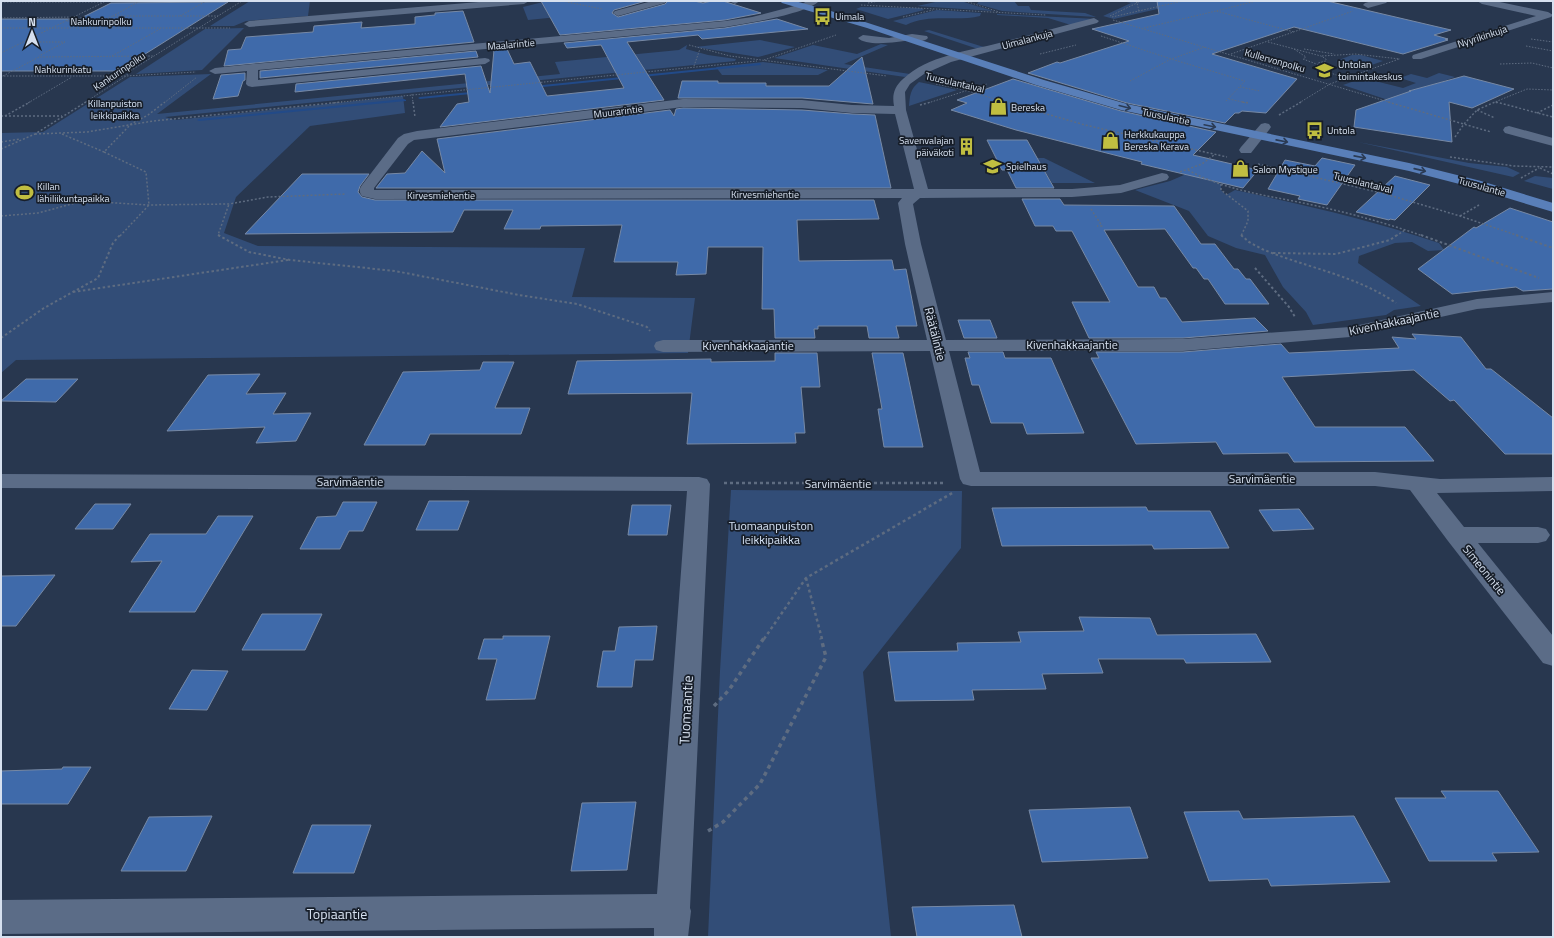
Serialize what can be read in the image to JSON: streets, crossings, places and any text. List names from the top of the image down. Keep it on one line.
{"streets":{"main road":["Tuusulantie"],"street":["Nyyrikinkuja","Uimalankuja","Maalarintie","Muurarintie","Kirvesmiehentie","Kivenhakkaajantie","Räätälintie","Sarvimäentie","Simeonintie","Tuomaantie","Topiaantie"],"path":["Nahkurinpolku","Kullervonpolku","Nahkurinkatu","Kankurinpolku","Tuusulantaival"]},"crossings":[["Nahkurinpolku","Kankurinpolku"],["Uimalankuja","Tuusulantaival"],["Uimalankuja","Tuusulantie"],["Maalarintie","Tuusulantaival"],["Maalarintie","Tuusulantie"],["Nahkurinkatu","Kankurinpolku"],["Muurarintie","Kirvesmiehentie"],["Kirvesmiehentie","Räätälintie"],["Kivenhakkaajantie","Räätälintie"],["Räätälintie","Sarvimäentie"],["Sarvimäentie","Simeonintie"],["Sarvimäentie","Tuomaantie"],["Tuomaantie","Topiaantie"]],"parks":["Killanpuiston leikkipaikka","Tuomaanpuiston leikkipaikka"],"places":{"bus stop":["Uimala","Untola"],"school or university":["Untolan toimintakeskus","Spielhaus"],"shop":["Bereska","Herkkukauppa Bereska Kerava","Salon Mystique"],"building":["Savenvalajan päiväkoti"],"sports":["Killan lähiliikuntapaikka"]},"north":"top"}
